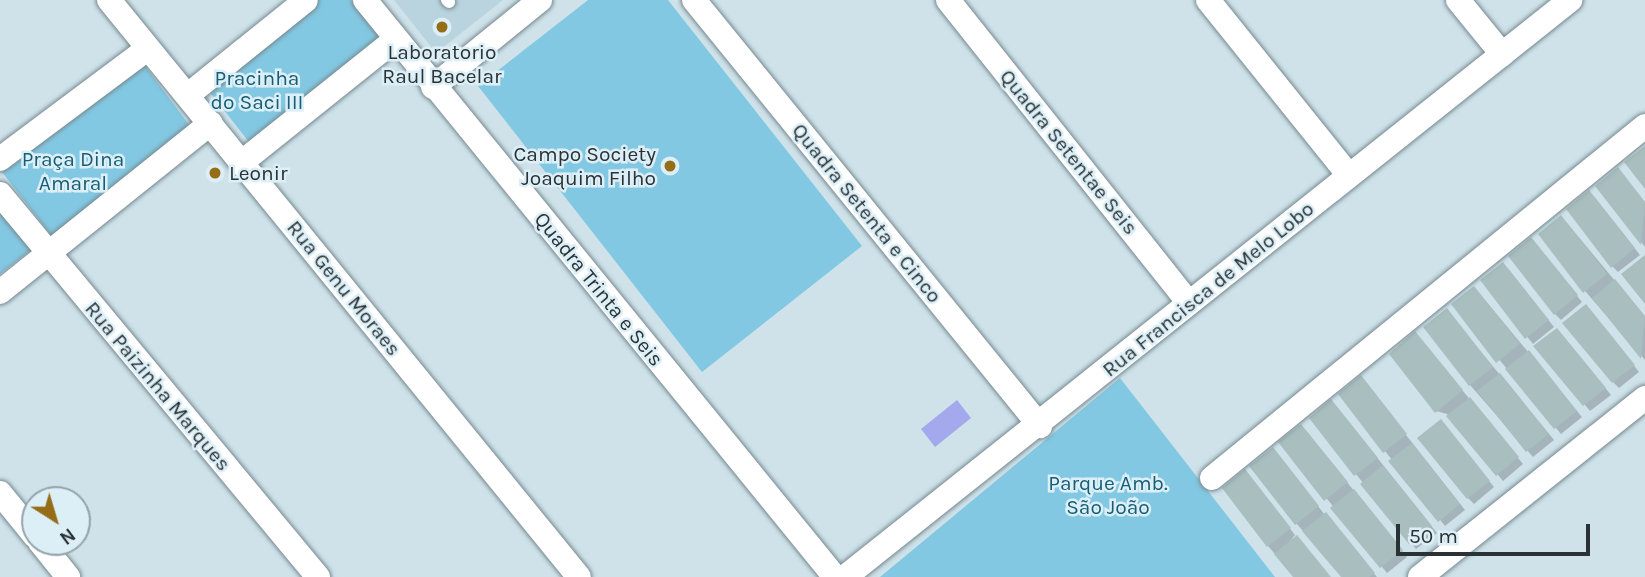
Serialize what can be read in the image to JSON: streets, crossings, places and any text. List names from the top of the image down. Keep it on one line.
{"streets":{"street":["Quadra Setentae Seis","Quadra Setenta e Cinco","Rua Genu Moraes","Quadra Trinta e Seis","Rua Francisca de Melo Lobo","Rua Paizinha Marques"]},"crossings":[["Quadra Setentae Seis","Rua Francisca de Melo Lobo"],["Quadra Setenta e Cinco","Rua Francisca de Melo Lobo"]],"parks":["Pracinha do Saci III","Praça Dina Amaral","Parque Amb. São João"],"places":["Laboratorio Raul Bacelar","Campo Society Joaquim Filho","Leonir"],"scale_bar":"50 m","north":"bottom right"}
